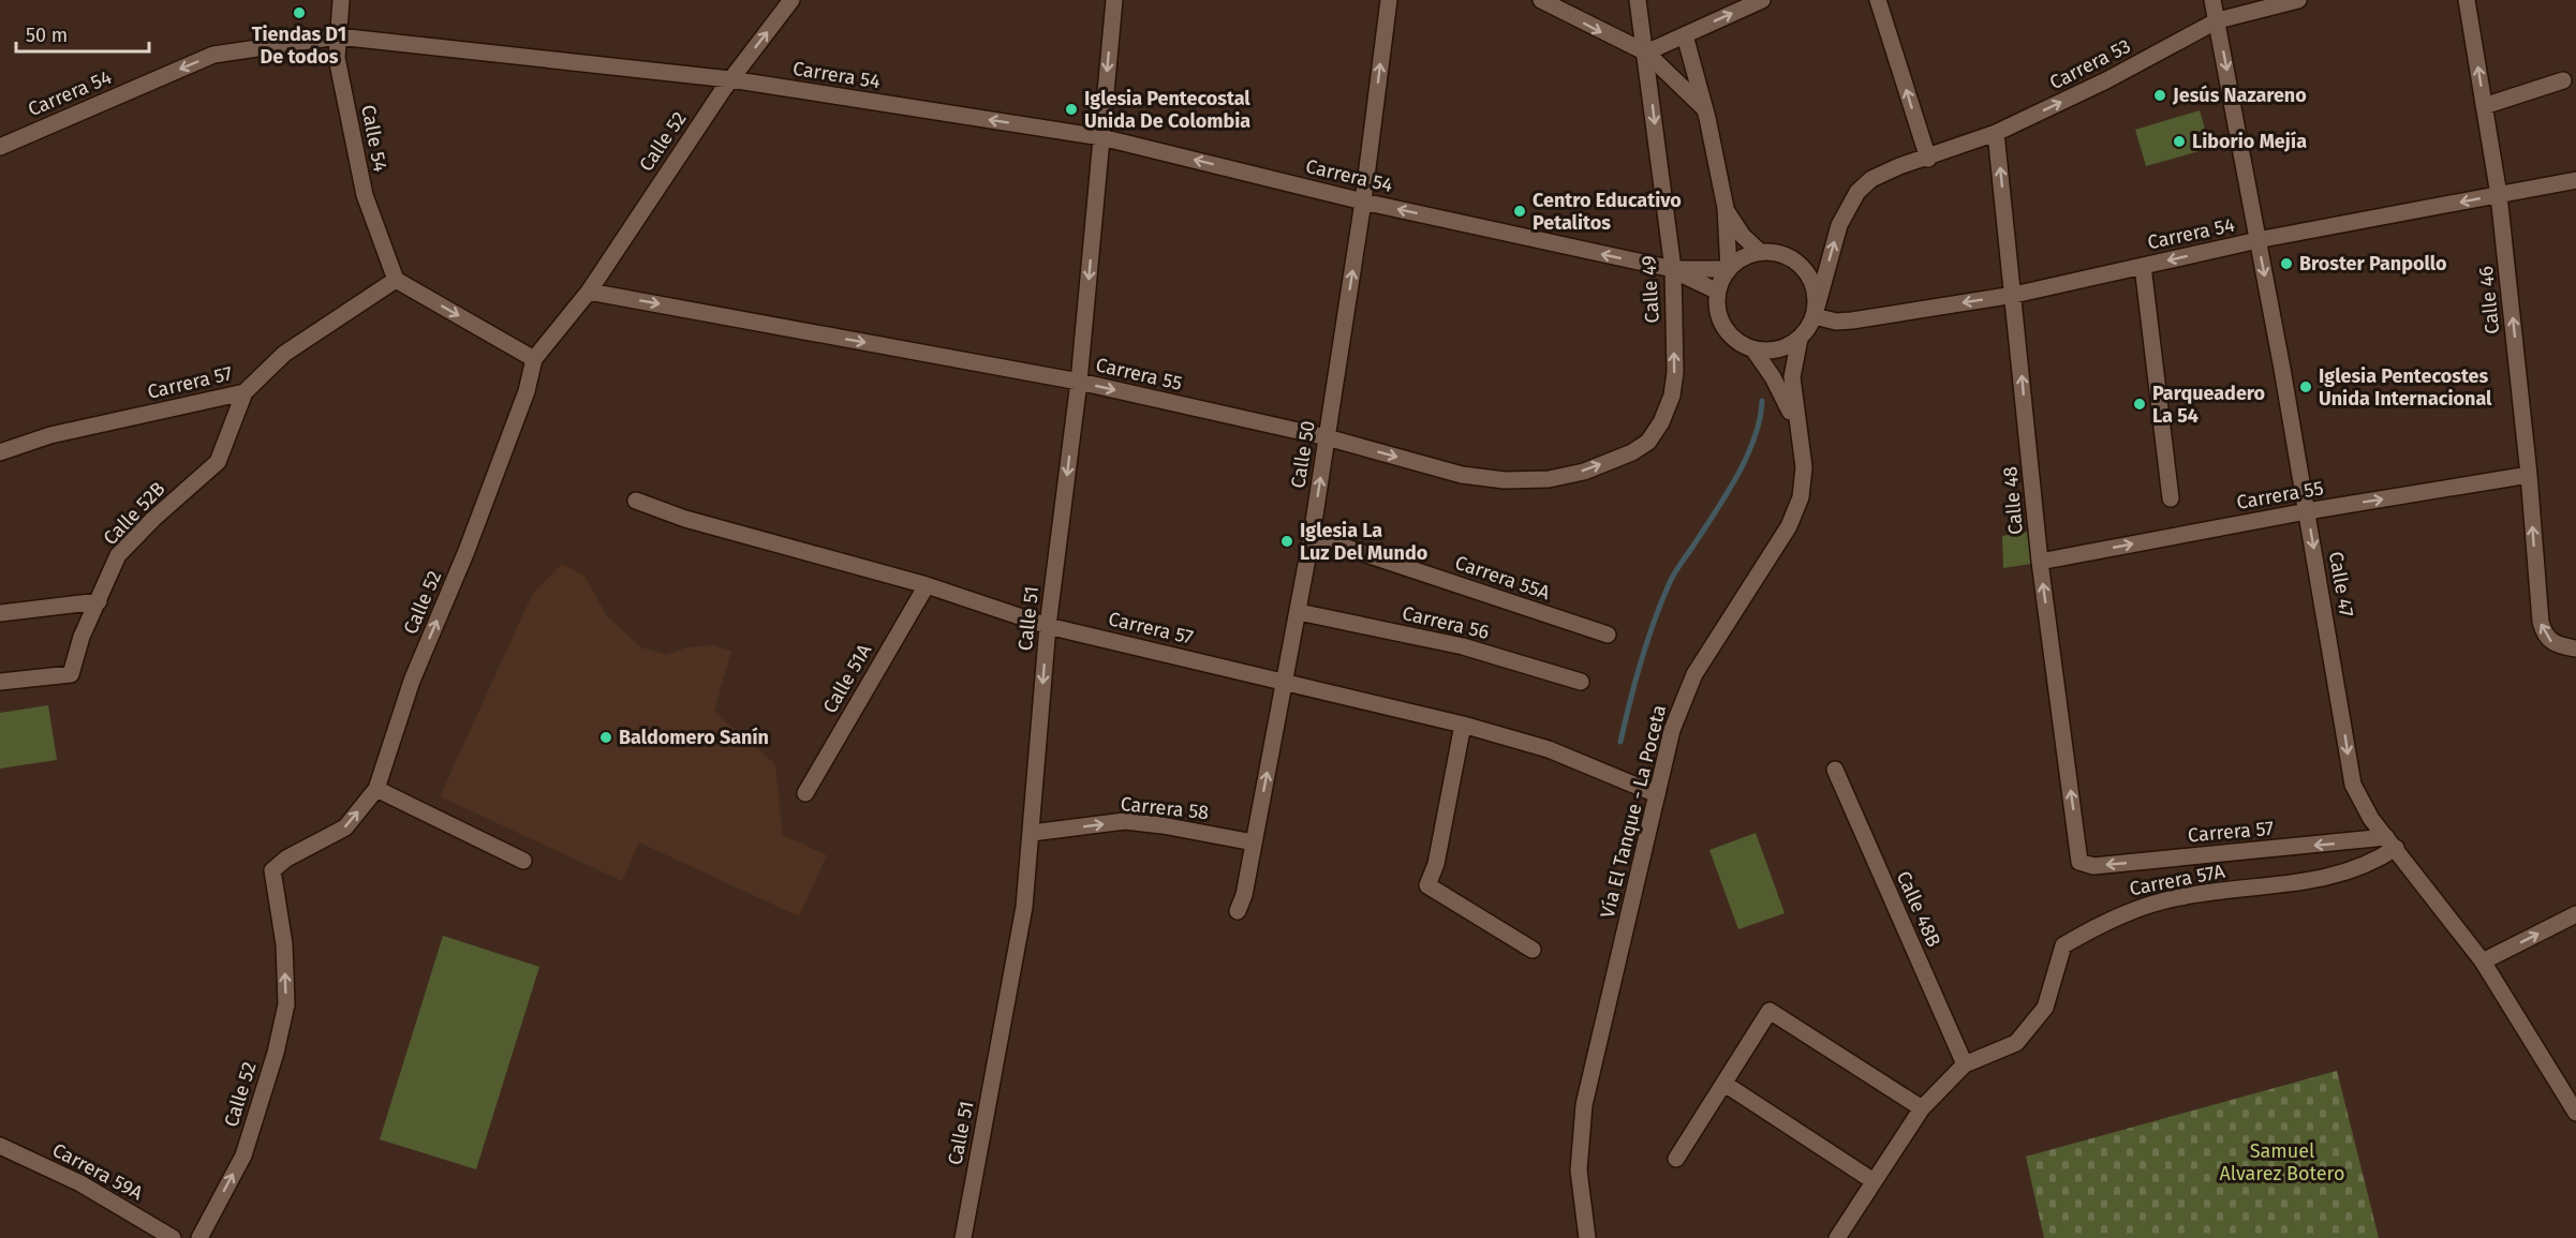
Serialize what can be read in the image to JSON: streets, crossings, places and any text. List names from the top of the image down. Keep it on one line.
{"streets":{"street":["Carrera 53","Carrera 54","Calle 54","Calle 52","Calle 49","Calle 46","Carrera 55","Carrera 57","Calle 50","Calle 48","Calle 52B","Carrera 55A","Calle 47","Calle 51","Carrera 56","Calle 51A","Carrera 58","Vía El Tanque - La Poceta","Carrera 57A","Calle 48B","Carrera 59A"]},"crossings":[["Carrera 53","Carrera 54"],["Carrera 53","Calle 48"],["Carrera 53","Calle 47"],["Carrera 53","Vía El Tanque - La Poceta"],["Carrera 54","Calle 54"],["Carrera 54","Calle 52"],["Carrera 54","Calle 49"],["Carrera 54","Calle 46"],["Carrera 54","Calle 50"],["Carrera 54","Calle 48"],["Carrera 54","Calle 47"],["Carrera 54","Calle 51"],["Carrera 54","Vía El Tanque - La Poceta"],["Calle 54","Carrera 57"],["Calle 52","Carrera 55"],["Calle 49","Carrera 55"],["Calle 46","Carrera 55"],["Carrera 55","Calle 50"],["Carrera 55","Calle 48"],["Carrera 55","Calle 47"],["Carrera 55","Calle 51"],["Carrera 57","Calle 50"],["Carrera 57","Calle 48"],["Carrera 57","Calle 52B"],["Carrera 57","Calle 47"],["Carrera 57","Calle 51"],["Carrera 57","Calle 51A"],["Carrera 57","Vía El Tanque - La Poceta"],["Carrera 57","Carrera 57A"],["Calle 50","Carrera 55A"],["Calle 50","Carrera 56"],["Calle 50","Carrera 58"],["Calle 47","Carrera 57A"],["Calle 51","Carrera 58"],["Carrera 57A","Calle 48B"]],"one_way":["Carrera 53","Carrera 54","Calle 52","Calle 46","Carrera 55","Calle 50","Calle 47","Calle 51","Carrera 58"],"parks":["Samuel Alvarez Botero"],"places":["Tiendas D1 De todos","Jesús Nazareno","Iglesia Pentecostal Unida De Colombia","Liborio Mejía","Centro Educativo Petalitos","Broster Panpollo","Iglesia Pentecostes Unida Internacional","Parqueadero La 54","Iglesia La Luz Del Mundo","Baldomero Sanín"],"scale_bar":"50 m"}
